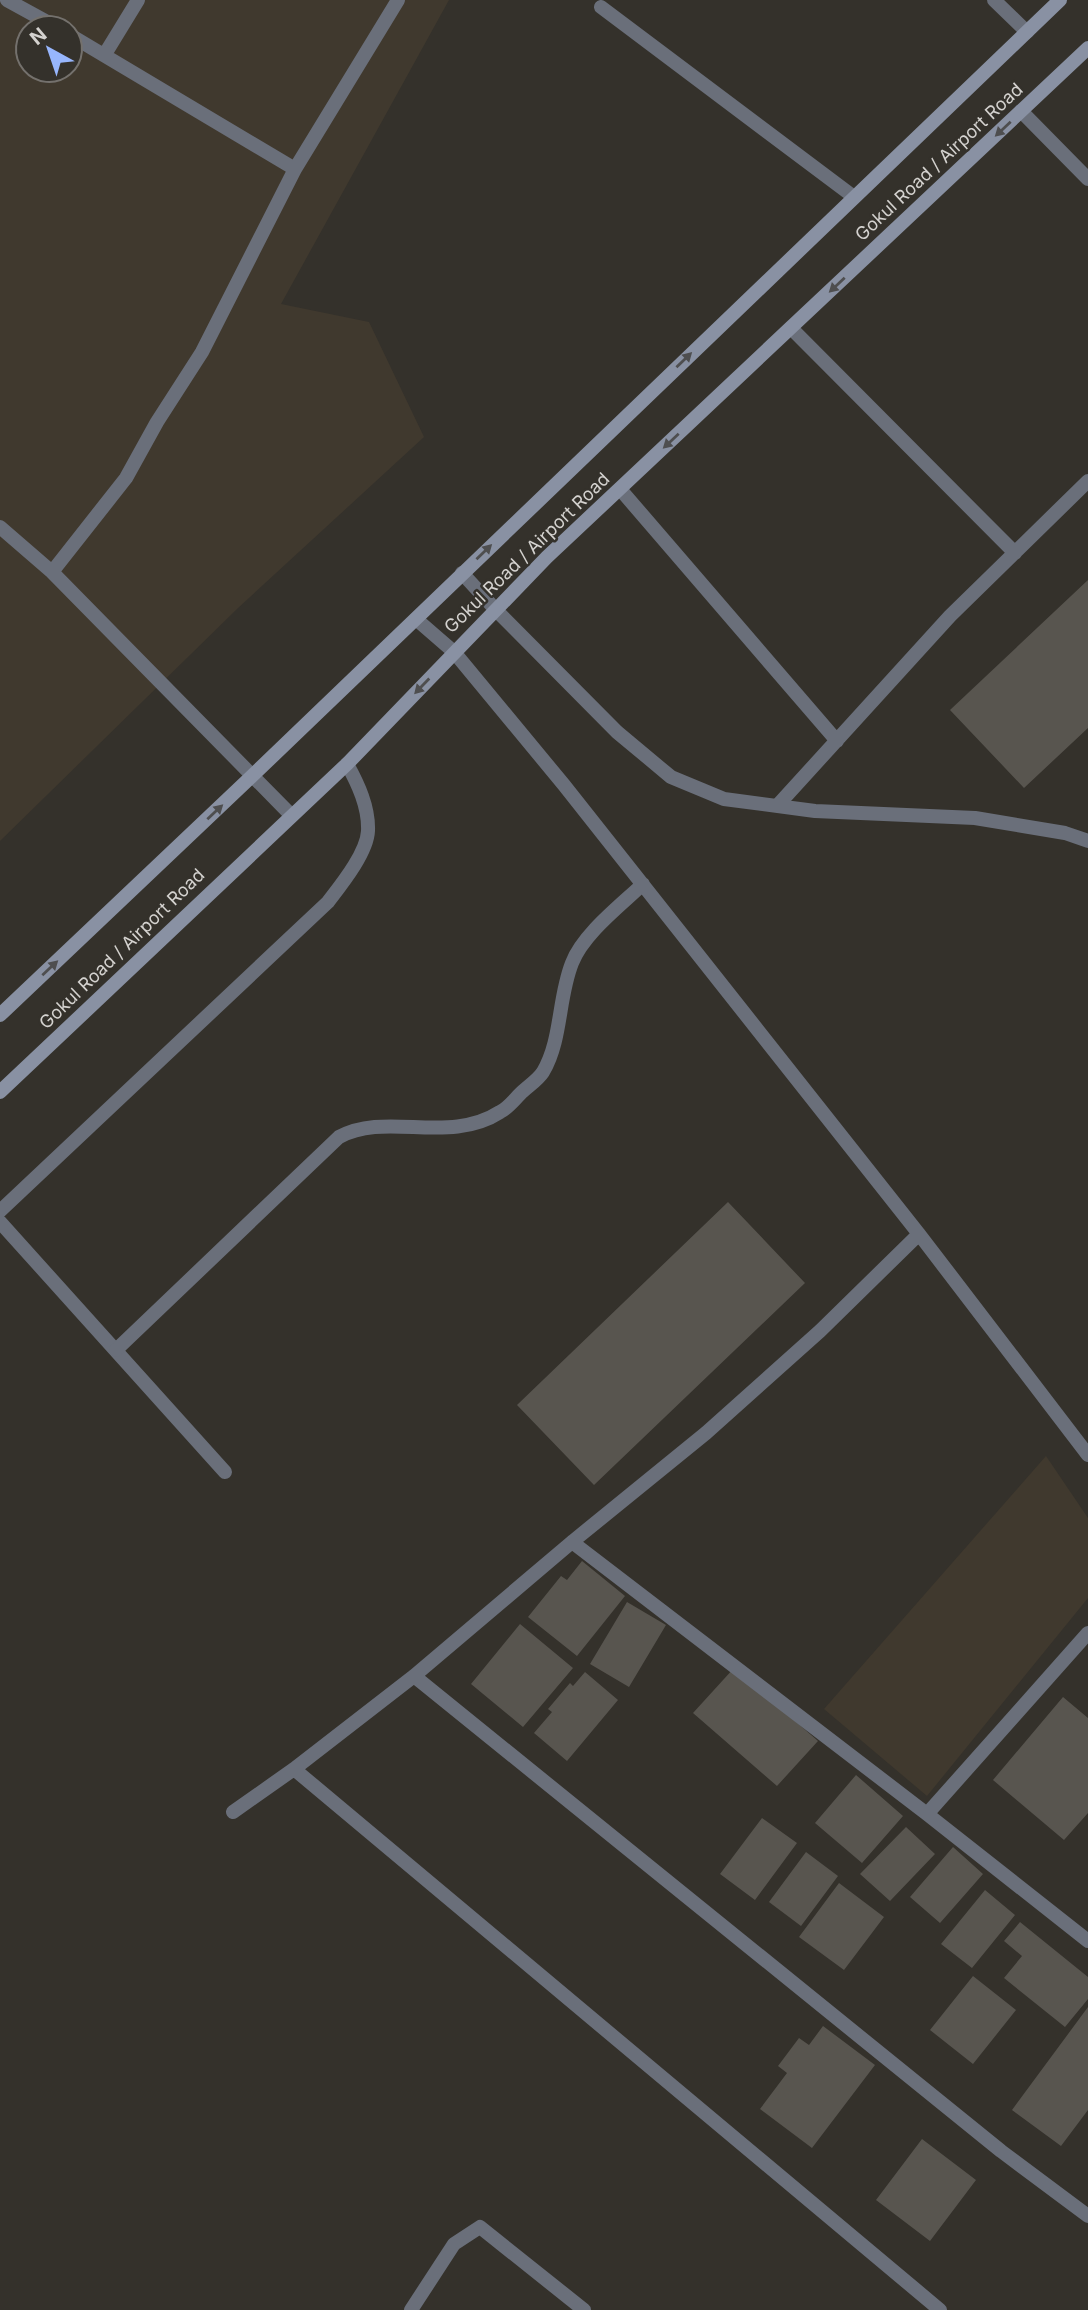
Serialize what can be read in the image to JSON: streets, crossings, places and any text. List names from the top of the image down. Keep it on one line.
{"streets":{"main road":["Gokul Road / Airport Road"]},"north":"top left"}
